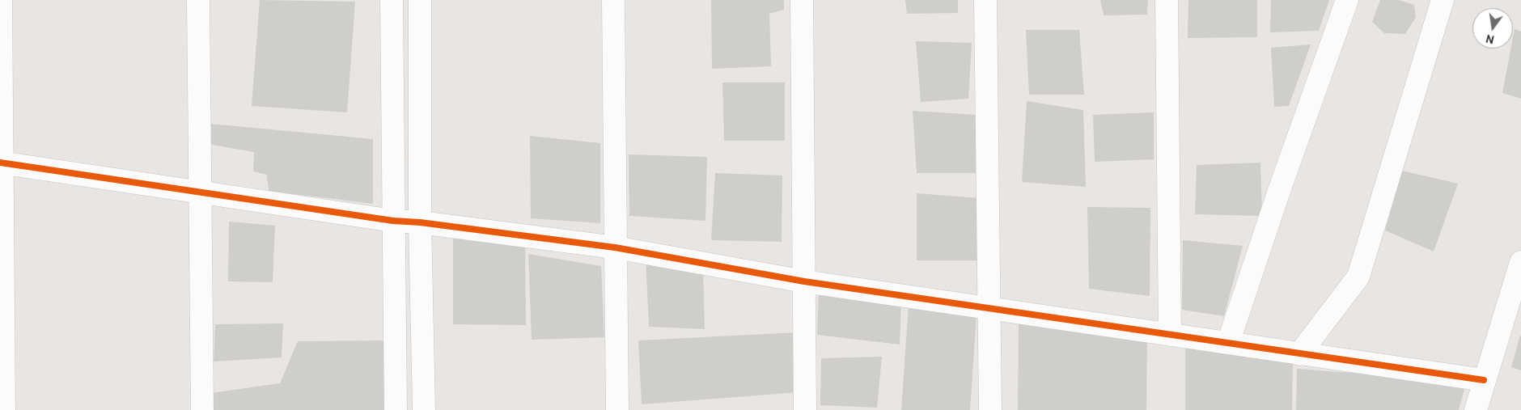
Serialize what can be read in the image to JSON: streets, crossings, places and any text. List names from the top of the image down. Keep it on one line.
{"north":"bottom"}
